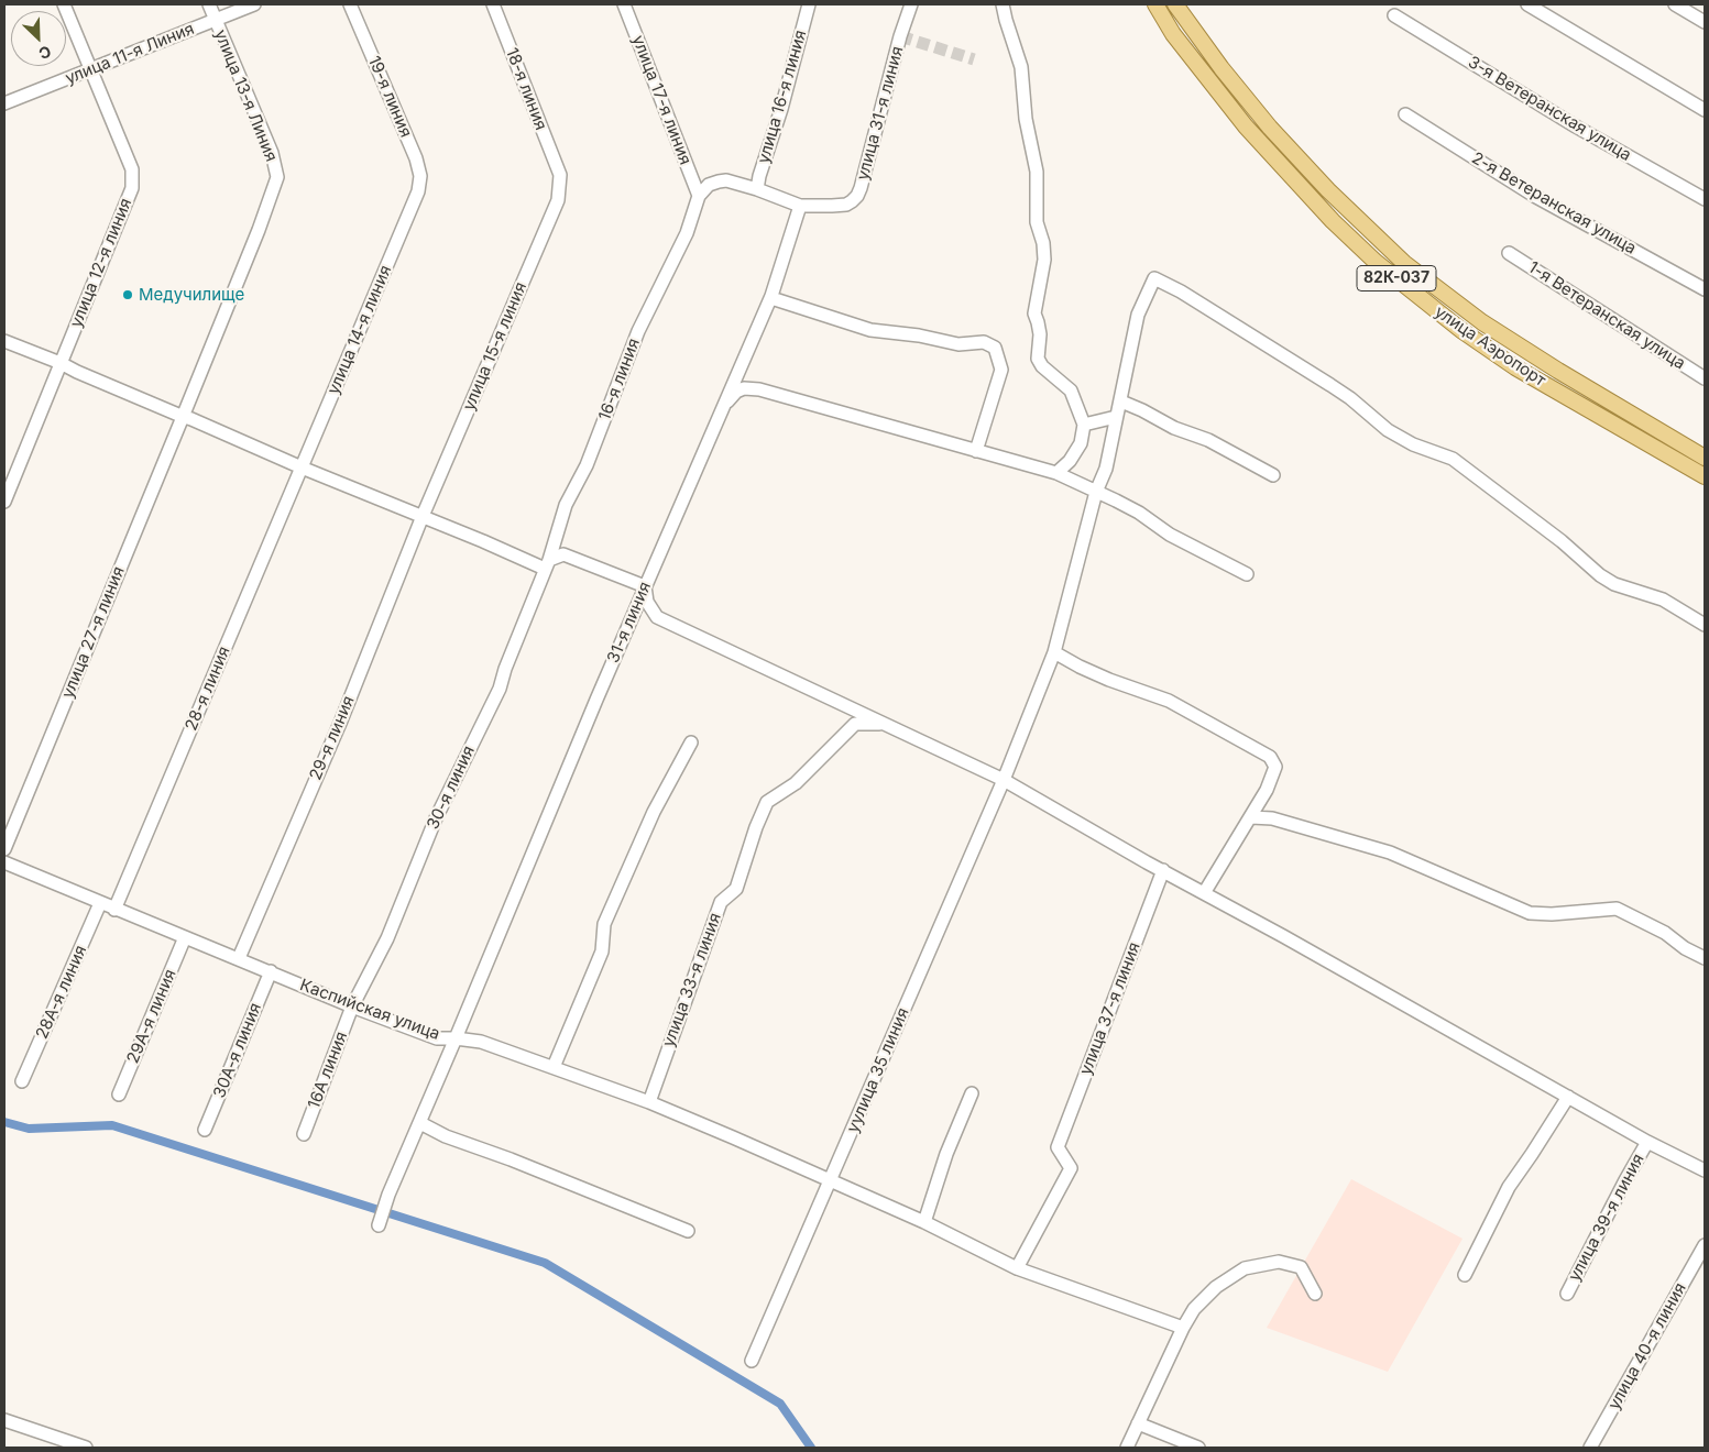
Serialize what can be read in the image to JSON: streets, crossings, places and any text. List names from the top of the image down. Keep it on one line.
{"streets":{"main road":["82К-037","улица Аэропорт"],"street":["улица 11-я Линия","18-я линия","улица 13-я Линия","19-я линия","улица 16-я линия","улица 17-я линия","3-я Ветеранская улица","улица 31-я линия","2-я Ветеранская улица","улица 12-я линия","1-я Ветеранская улица","улица 14-я линия","улица 15-я линия","16-я линия","31-я линия","улица 27-я линия","28-я линия","29-я линия","30-я линия","улица 33-я линия","28А-я линия","улица 37-я линия","Каспийская улица","29А-я линия","30А-я линия","16А линия","уулица 35 линия","улица 39-я линия","улица 40-я линия"]},"crossings":[["улица 11-я Линия","улица 13-я Линия"],["улица 11-я Линия","улица 12-я линия"],["18-я линия","улица 15-я линия"],["улица 13-я Линия","улица 27-я линия"],["19-я линия","улица 14-я линия"],["улица 17-я линия","16-я линия"],["улица 31-я линия","31-я линия"],["улица 14-я линия","28-я линия"],["улица 15-я линия","29-я линия"],["16-я линия","30-я линия"],["31-я линия","Каспийская улица"],["28-я линия","Каспийская улица"],["29-я линия","Каспийская улица"],["30-я линия","Каспийская улица"],["30-я линия","16А линия"],["улица 33-я линия","Каспийская улица"],["28А-я линия","Каспийская улица"],["улица 37-я линия","Каспийская улица"],["Каспийская улица","29А-я линия"],["Каспийская улица","30А-я линия"],["Каспийская улица","16А линия"],["Каспийская улица","уулица 35 линия"]],"places":["Медучилище"],"north":"bottom right"}
